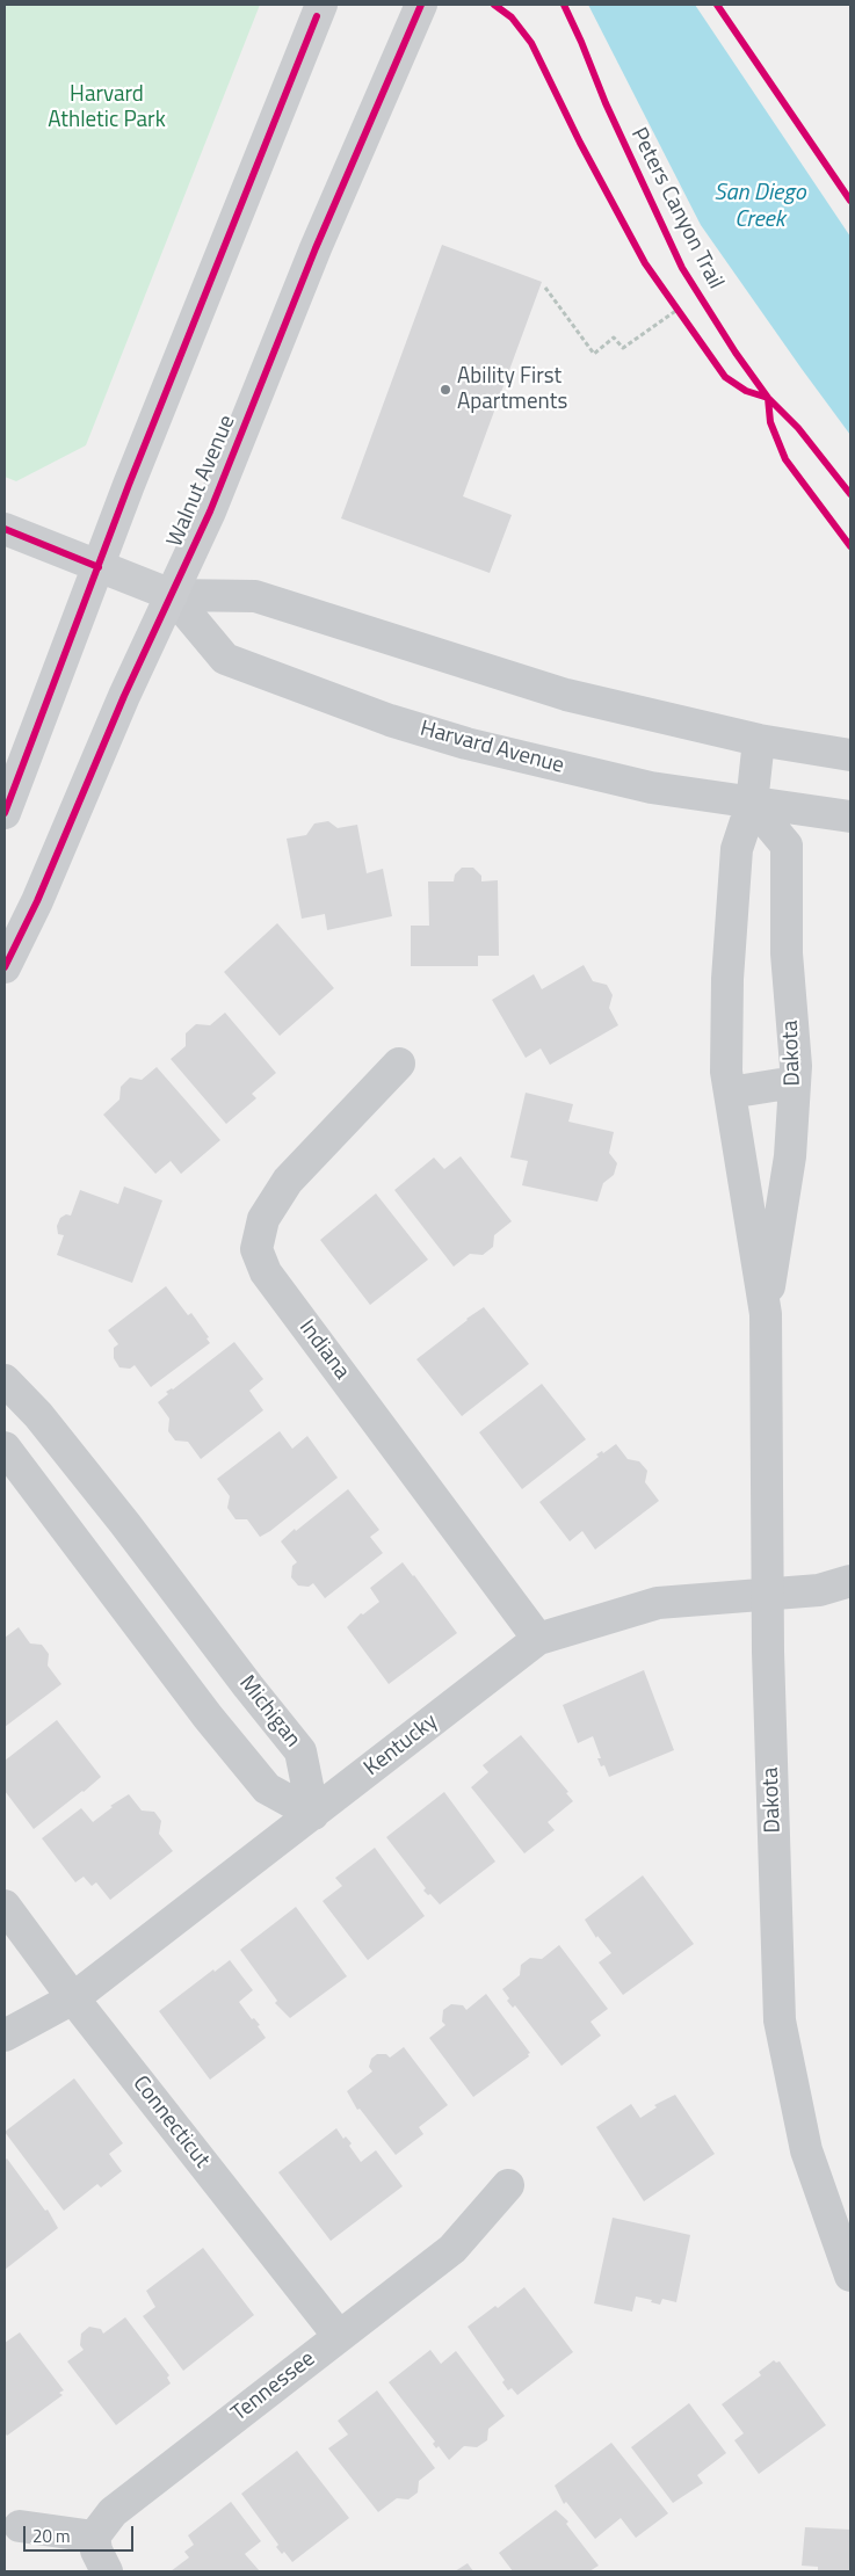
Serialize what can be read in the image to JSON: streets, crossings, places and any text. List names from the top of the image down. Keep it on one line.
{"streets":{"main road":["Walnut Avenue","Harvard Avenue"],"street":["Dakota","Indiana","Michigan","Kentucky","Connecticut","Tennessee"],"cycle path":["Peters Canyon Trail"]},"crossings":[["Walnut Avenue","Harvard Avenue"],["Harvard Avenue","Dakota"],["Dakota","Kentucky"],["Indiana","Kentucky"],["Michigan","Kentucky"],["Kentucky","Connecticut"],["Connecticut","Tennessee"]],"water":["San Diego Creek"],"parks":["Harvard Athletic Park"],"places":["Ability First Apartments"],"scale_bar":"20 m"}
